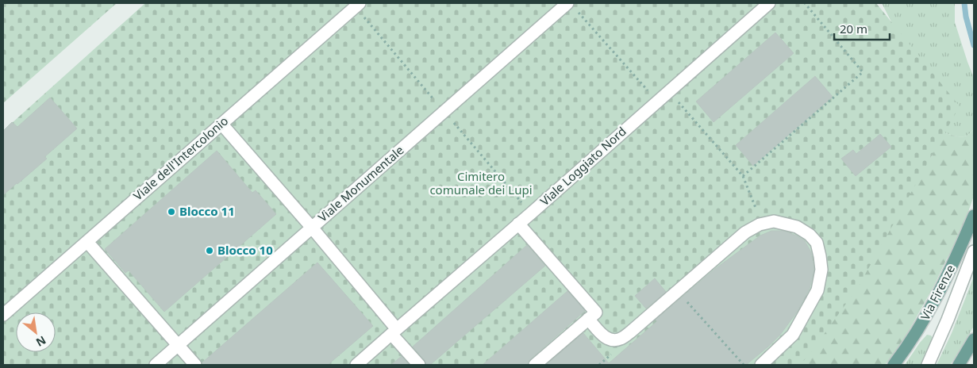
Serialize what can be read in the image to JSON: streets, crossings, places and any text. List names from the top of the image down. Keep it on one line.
{"streets":{"main road":["Via Firenze"],"street":["Viale dell'Intercolonio","Viale Loggiato Nord","Viale Monumentale"]},"parks":["Cimitero comunale dei Lupi"],"places":["Blocco 11","Blocco 10"],"scale_bar":"20 m","north":"bottom right"}
